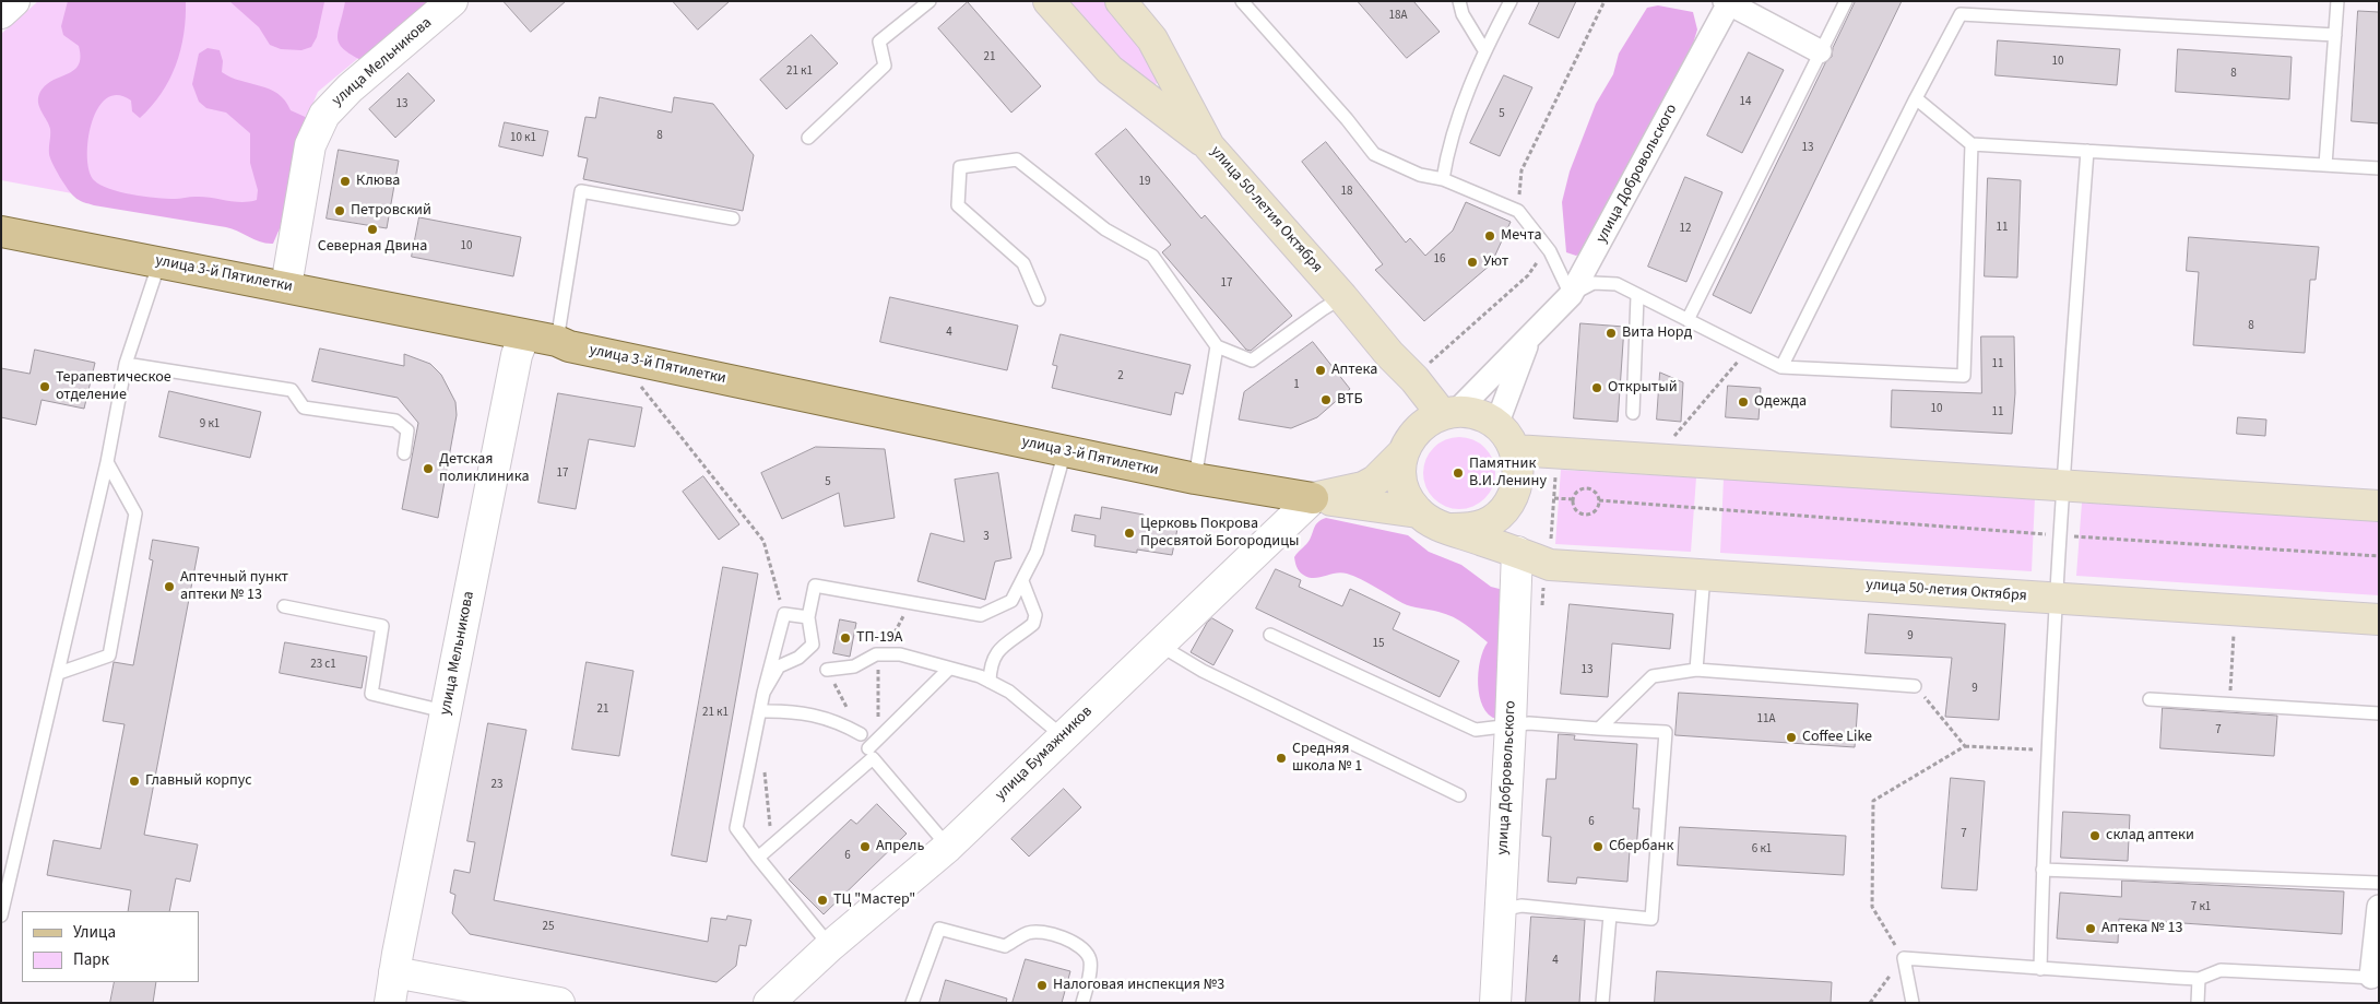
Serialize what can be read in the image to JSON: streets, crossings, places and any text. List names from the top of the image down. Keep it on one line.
{"streets":{"main road":["улица 50-летия Октября","улица 3-й Пятилетки"],"street":["улица Мельникова","улица Добровольского","улица Бумажников"]},"crossings":[["улица Мельникова","улица 3-й Пятилетки"],["улица Добровольского","улица 50-летия Октября"],["улица 3-й Пятилетки","улица Бумажников"]],"places":["Клюва","Петровский","Северная Двина","Мечта","Уют","Вита Норд","Аптека","Терапевтическое отделение","Открытый","ВТБ","Одежда","Детская поликлиника","Памятник В.И.Ленину","Церковь Покрова Пресвятой Богородицы","Аптечный пункт аптеки № 13","ТП-19А","Coffee Like","Средняя школа № 1","Главный корпус","склад аптеки","Апрель","Сбербанк","ТЦ \"Мастер\"","Аптека № 13","Налоговая инспекция №3"],"house_numbers":["18А","21","10","21 к1","8","14","13","5","8","10 к1","13","19","18","11","12","10","16","17","8","4","11","2","1","10","11","9 к1","17","5","3","9","15","23 с1","13","9","21","21 к1","11А","7","23","6","7","6 к1","6","7 к1","25","4"],"legend":["Улица","Парк"]}
